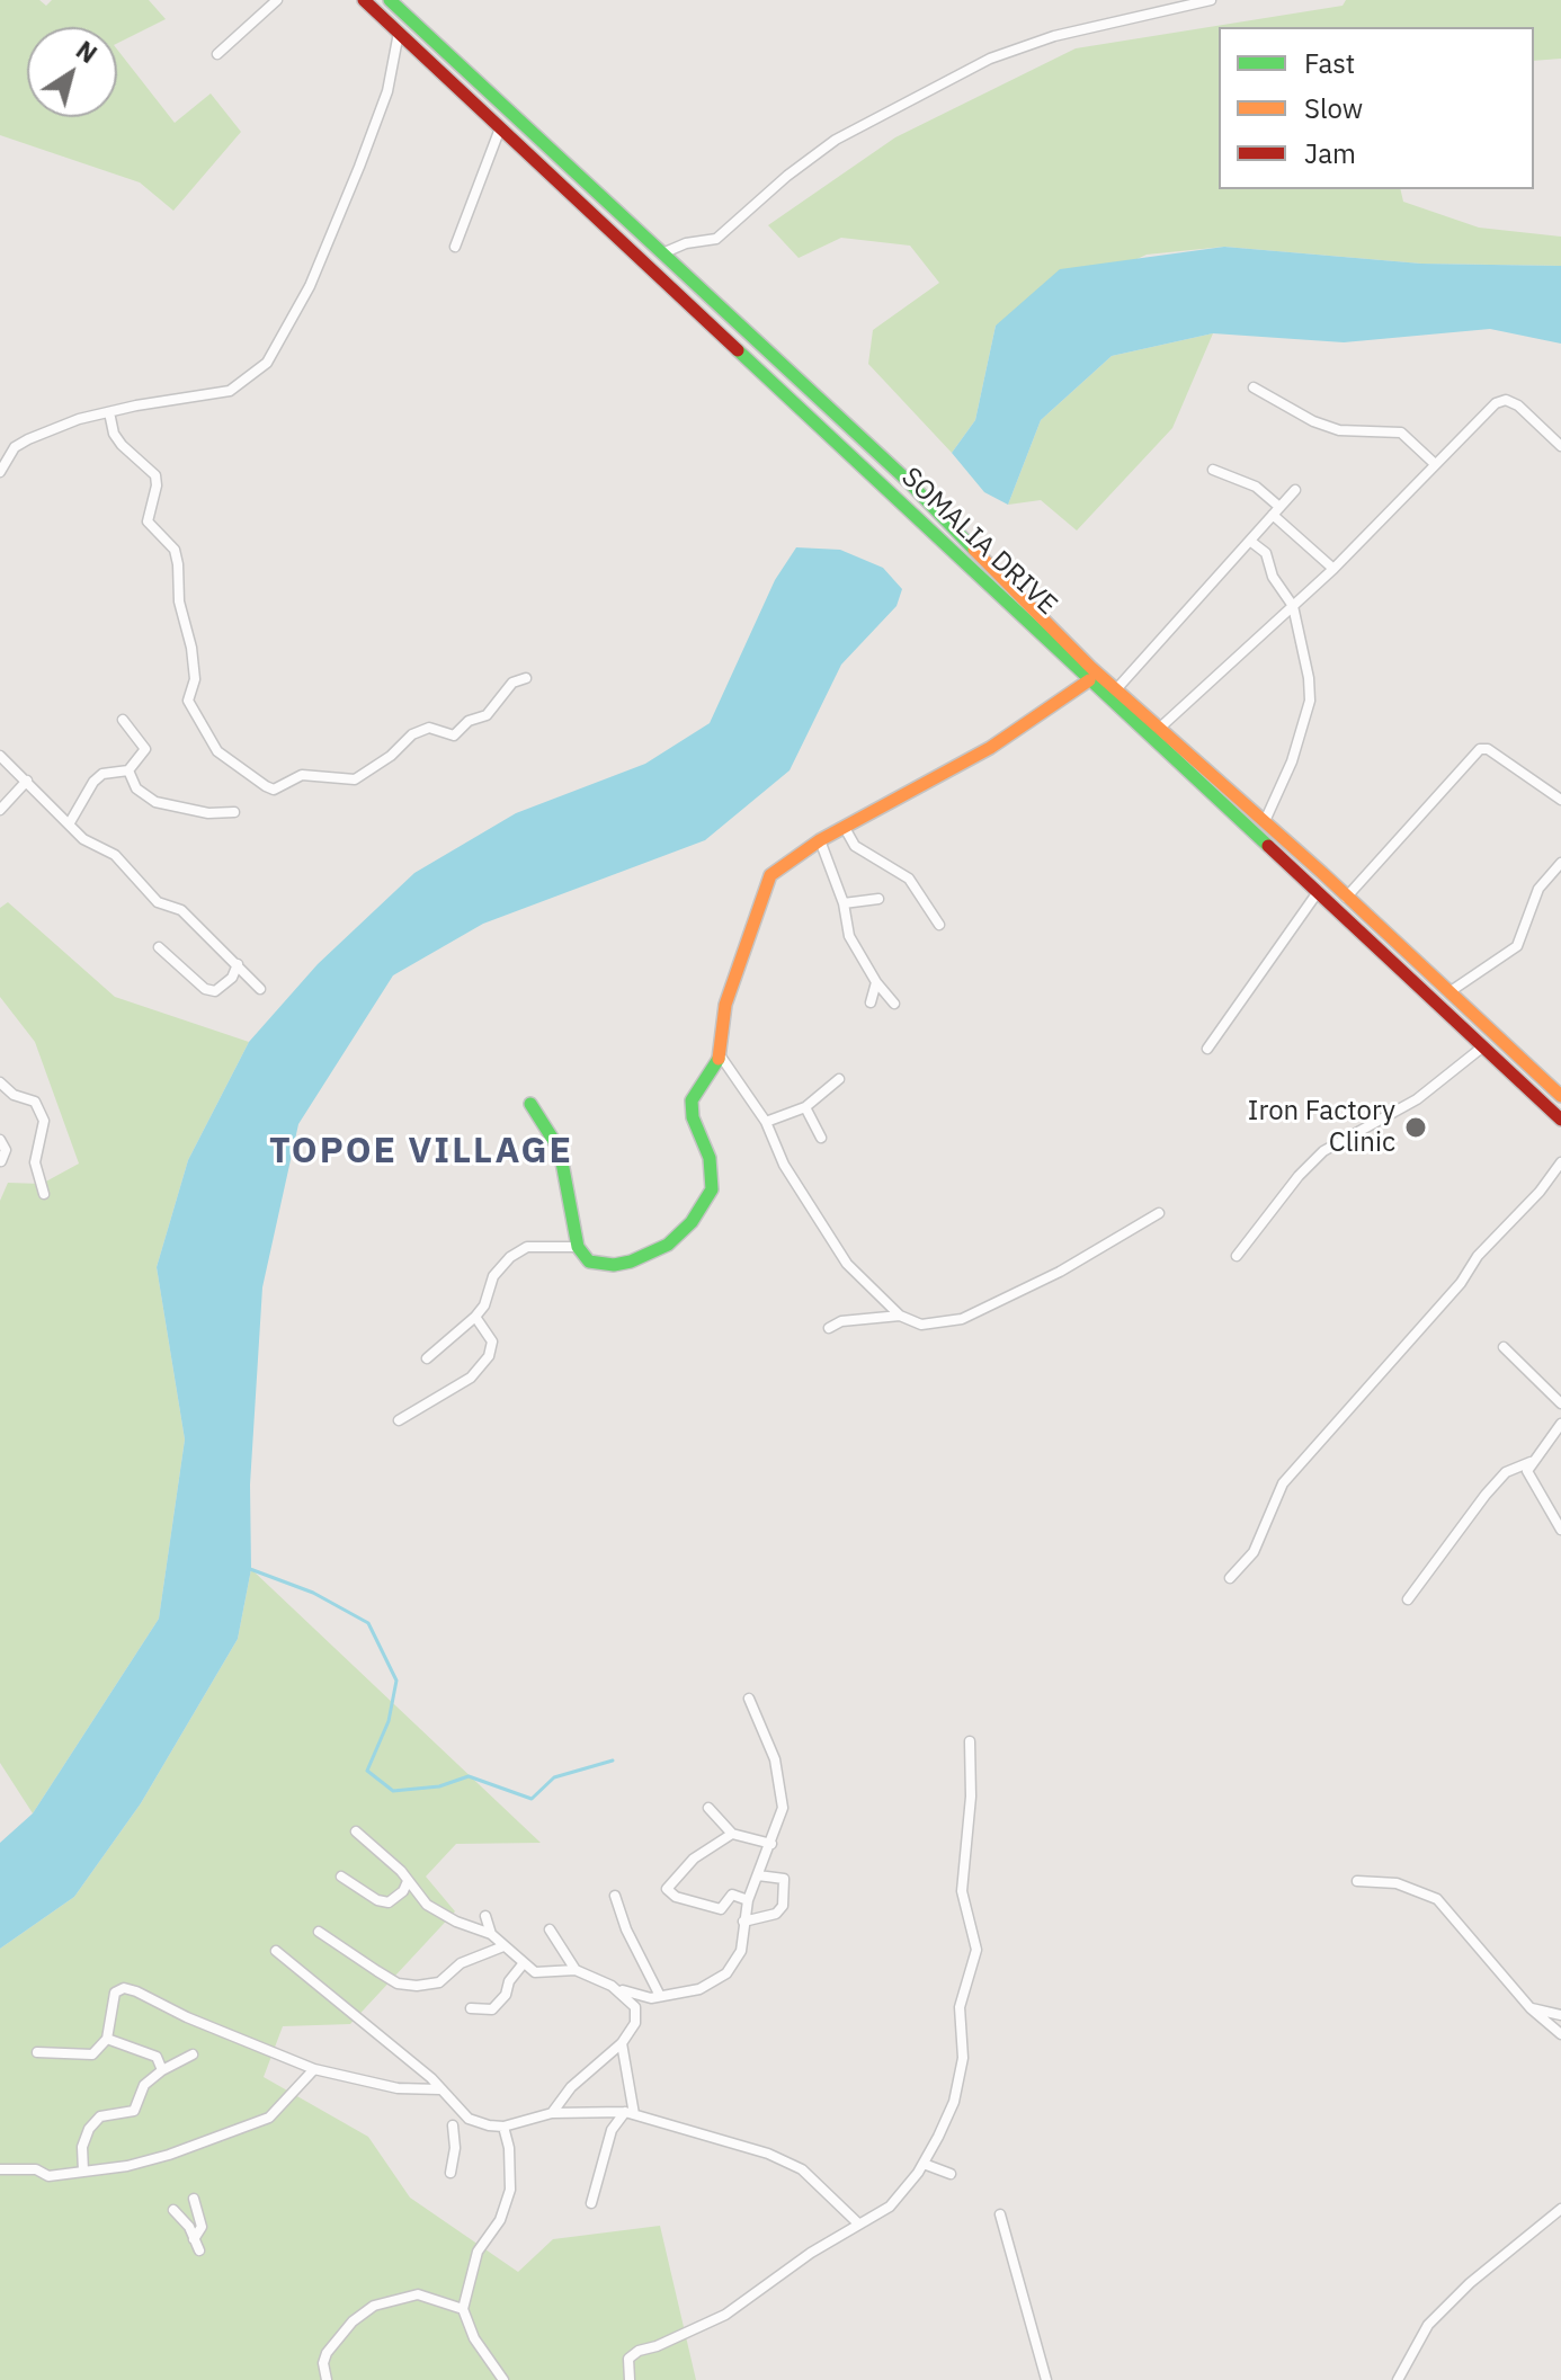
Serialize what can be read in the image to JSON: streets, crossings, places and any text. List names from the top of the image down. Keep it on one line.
{"streets":{"main road":["SOMALIA DRIVE"]},"districts":["TOPOE VILLAGE"],"places":["Iron Factory Clinic"],"legend":["Fast","Slow","Jam"],"north":"top right"}
